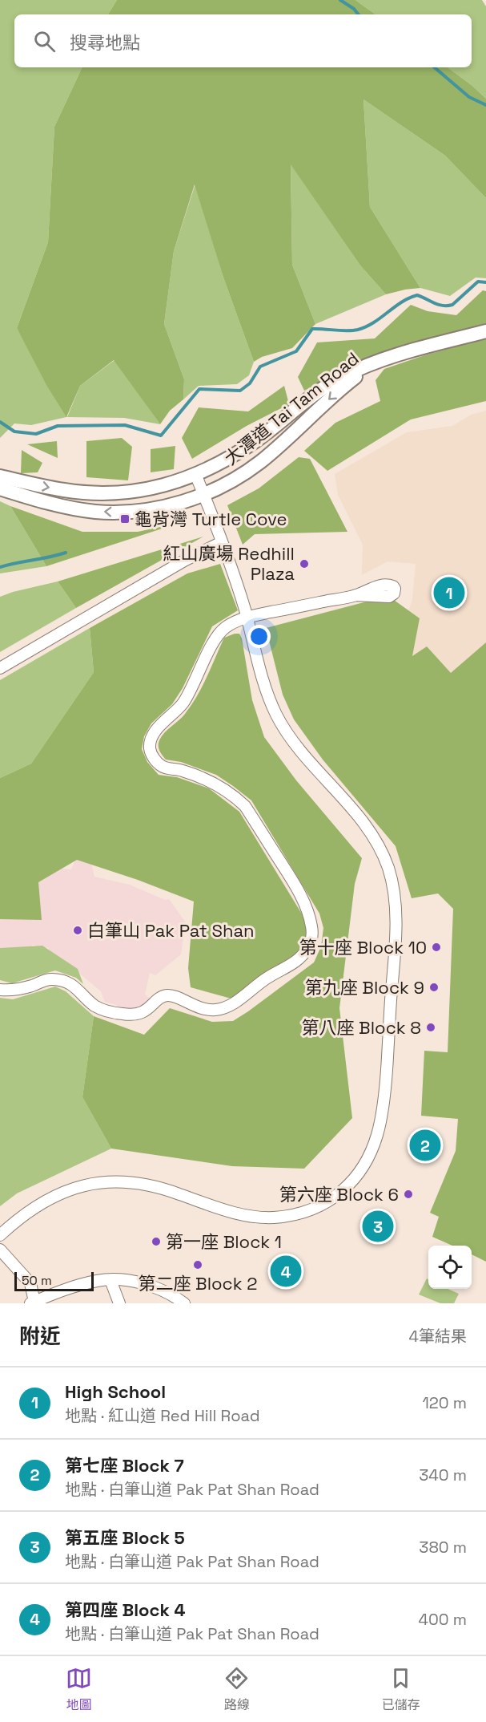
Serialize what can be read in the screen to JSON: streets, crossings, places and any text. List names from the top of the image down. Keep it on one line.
{"streets":{"main road":["大潭道 Tai Tam Road"]},"places":{"transit":["龜背灣 Turtle Cove"],"other":["紅山廣場 Redhill Plaza","白筆山 Pak Pat Shan","第十座 Block 10","第九座 Block 9","第八座 Block 8","第六座 Block 6","第一座 Block 1","第二座 Block 2"]},"scale_bar":"50 m","page":{"search":"搜尋地點","pins":["1","2","3","4"],"scale":"50 m","heading":["附近","4筆結果"],"list":[{"mark":"1","name":"High School","note":"地點 · 紅山道 Red Hill Road","value":"120 m"},{"mark":"2","name":"第七座 Block 7","note":"地點 · 白筆山道 Pak Pat Shan Road","value":"340 m"},{"mark":"3","name":"第五座 Block 5","note":"地點 · 白筆山道 Pak Pat Shan Road","value":"380 m"},{"mark":"4","name":"第四座 Block 4","note":"地點 · 白筆山道 Pak Pat Shan Road","value":"400 m"}],"nav":["地圖","路線","已儲存"]}}
